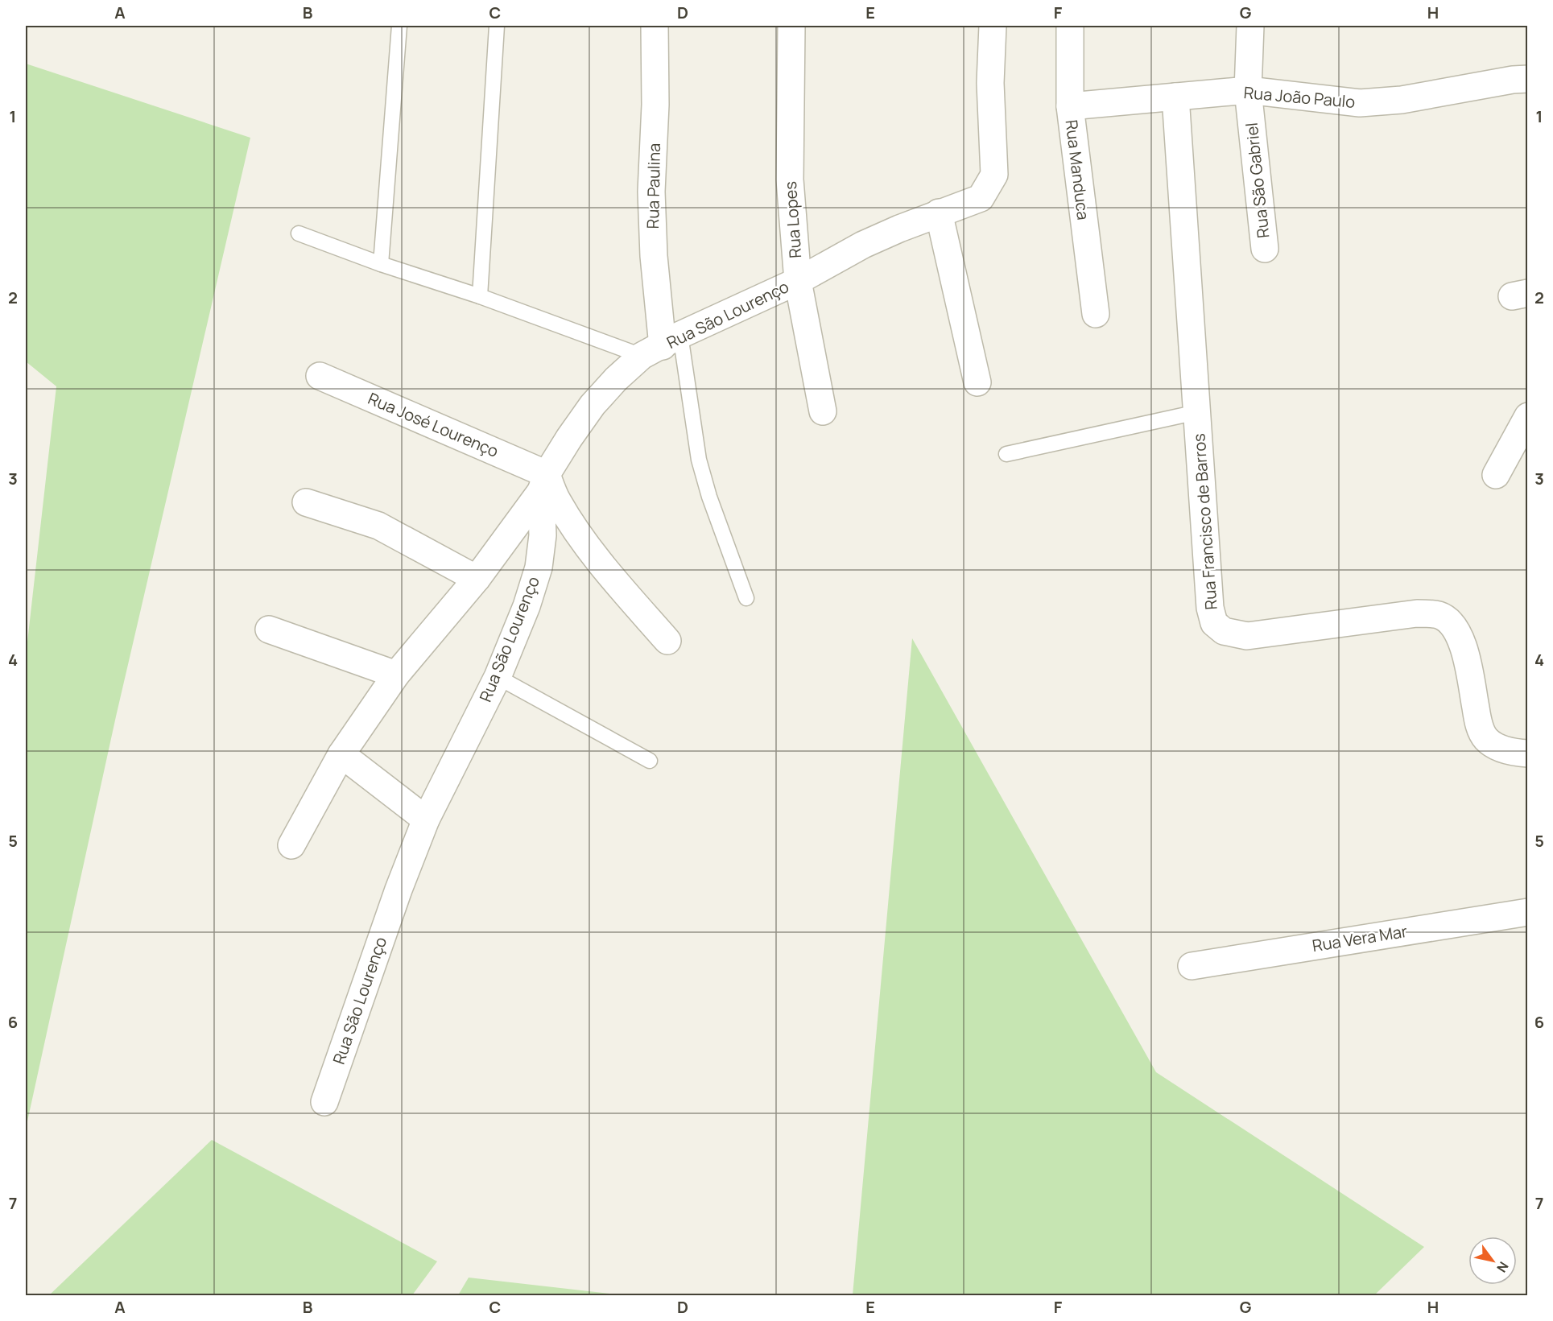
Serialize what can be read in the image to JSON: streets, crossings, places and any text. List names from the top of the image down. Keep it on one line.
{"streets":{"street":["Rua João Paulo","Rua Manduca","Rua São Gabriel","Rua Paulina","Rua Lopes","Rua São Lourenço","Rua José Lourenço","Rua Francisco de Barros","Rua Vera Mar"]},"crossings":[["Rua João Paulo","Rua Manduca"],["Rua João Paulo","Rua São Gabriel"],["Rua João Paulo","Rua Francisco de Barros"],["Rua Paulina","Rua São Lourenço"],["Rua Lopes","Rua São Lourenço"],["Rua São Lourenço","Rua José Lourenço"]],"north":"bottom right","grid":{"columns":["A","B","C","D","E","F","G","H"],"rows":["1","2","3","4","5","6","7"]}}
